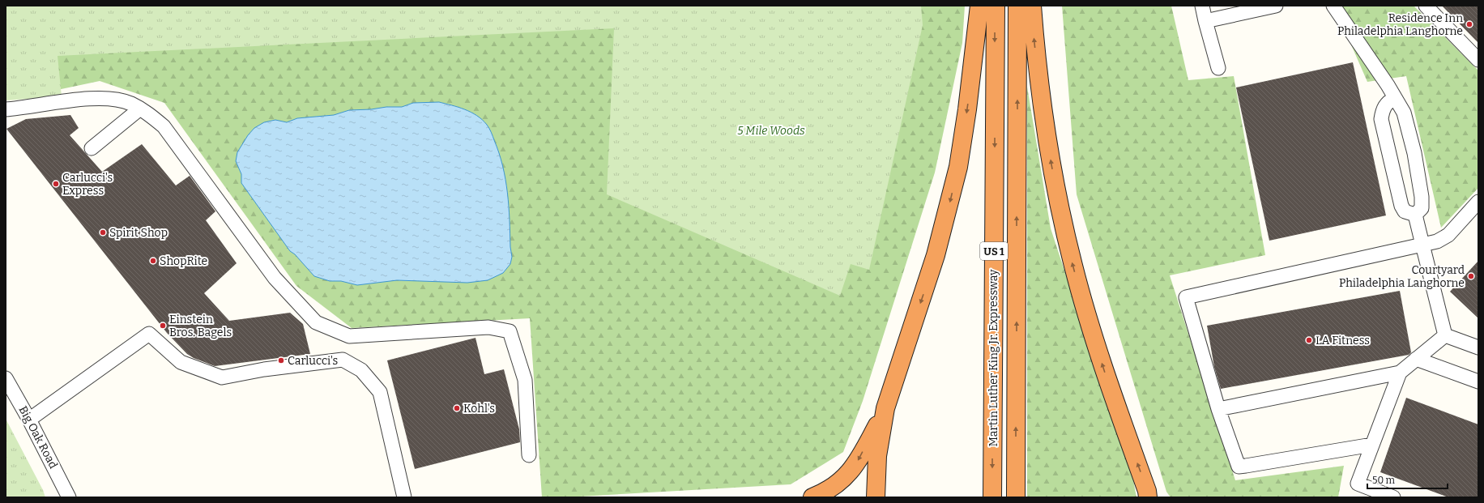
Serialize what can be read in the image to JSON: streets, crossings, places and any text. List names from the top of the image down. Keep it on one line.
{"streets":{"highway":["US 1","Martin Luther King Jr. Expressway"],"street":["Big Oak Road"]},"parks":["5 Mile Woods"],"places":["Residence Inn Philadelphia Langhorne","Carlucci's Express","Spirit Shop","ShopRite","Courtyard Philadelphia Langhorne","Einstein Bros. Bagels","LA Fitness","Carlucci's","Kohl's"],"scale_bar":"50 m"}
